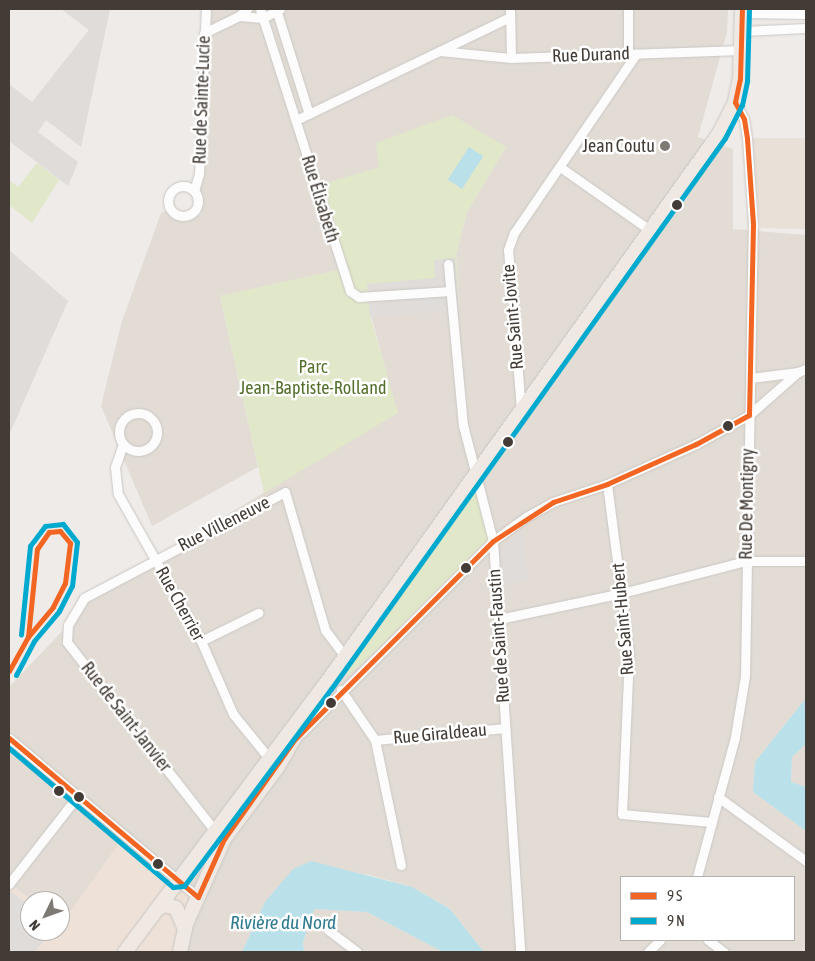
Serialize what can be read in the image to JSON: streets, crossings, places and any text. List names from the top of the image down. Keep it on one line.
{"streets":{"street":["Rue Durand","Rue de Sainte-Lucie","Rue Élisabeth","Rue Saint-Jovite","Rue De Montigny","Rue Villeneuve","Rue Cherrier","Rue Saint-Hubert","Rue de Saint-Faustin","Rue de Saint-Janvier","Rue Giraldeau"]},"crossings":[["Rue Durand","Rue Saint-Jovite"],["Rue Élisabeth","Rue de Saint-Faustin"],["Rue De Montigny","Rue Saint-Hubert"],["Rue Villeneuve","Rue Cherrier"],["Rue Villeneuve","Rue de Saint-Janvier"],["Rue de Saint-Faustin","Rue Giraldeau"]],"water":["Rivière du Nord"],"parks":["Parc Jean-Baptiste-Rolland"],"places":["Jean Coutu"],"legend":["9 S","9 N"],"north":"bottom left"}
